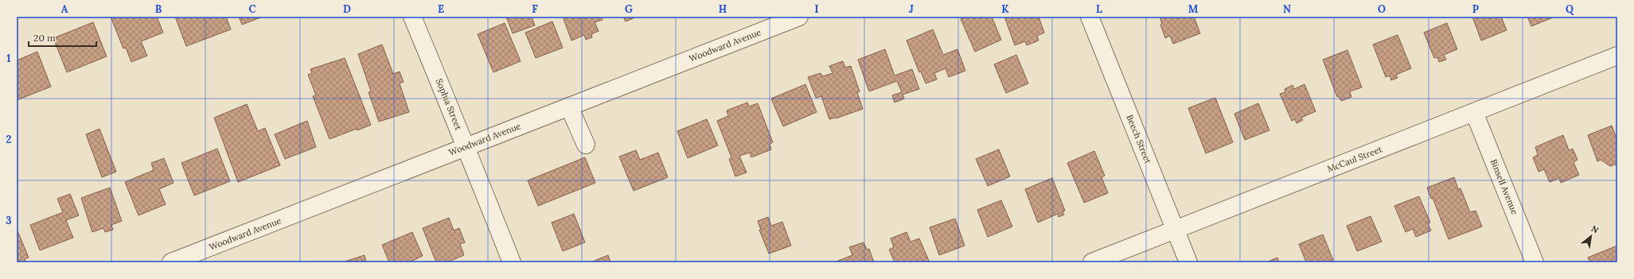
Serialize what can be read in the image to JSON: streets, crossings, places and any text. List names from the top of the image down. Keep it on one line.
{"streets":{"street":["Woodward Avenue","Sophia Street","Beech Street","McCaul Street","Binsell Avenue"]},"crossings":[["Woodward Avenue","Sophia Street"],["Beech Street","McCaul Street"],["McCaul Street","Binsell Avenue"]],"scale_bar":"20 m","north":"top right","grid":{"columns":["A","B","C","D","E","F","G","H","I","J","K","L","M","N","O","P","Q"],"rows":["1","2","3"]}}
